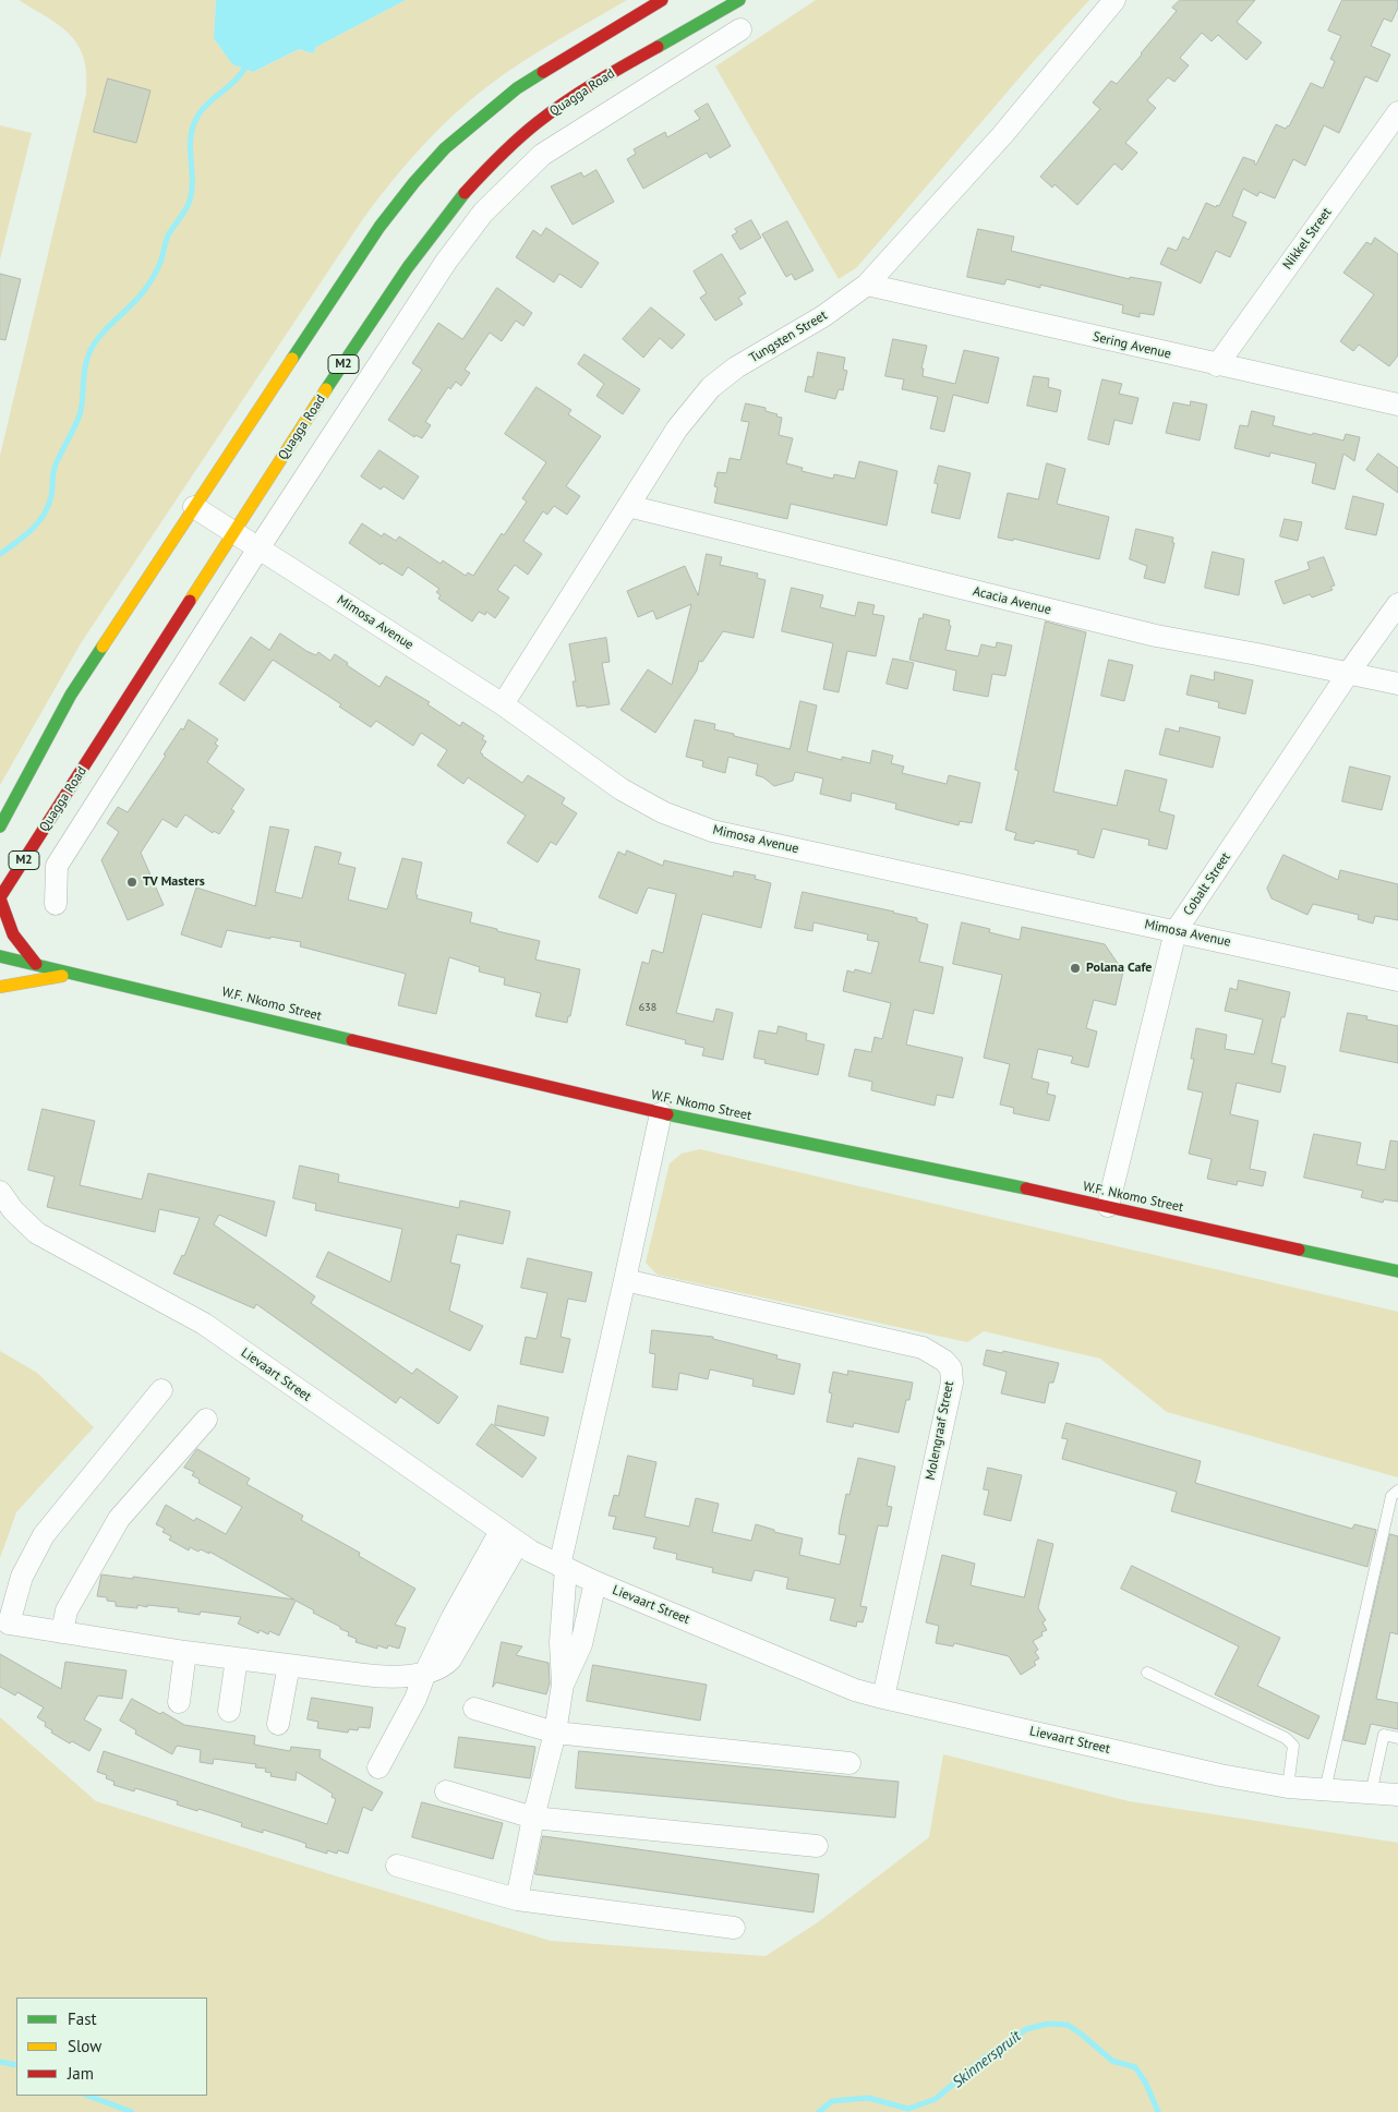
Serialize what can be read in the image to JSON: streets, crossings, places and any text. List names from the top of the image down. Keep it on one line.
{"streets":{"main road":["Quagga Road","M2","W.F. Nkomo Street"],"street":["Nikkel Street","Tungsten Street","Sering Avenue","Acacia Avenue","Mimosa Avenue","Cobalt Street","Lievaart Street","Molengraaf Street"]},"crossings":[["Quagga Road","Mimosa Avenue"],["Nikkel Street","Sering Avenue"],["Tungsten Street","Sering Avenue"],["Tungsten Street","Acacia Avenue"],["Tungsten Street","Mimosa Avenue"],["Acacia Avenue","Cobalt Street"],["Mimosa Avenue","Cobalt Street"],["Cobalt Street","W.F. Nkomo Street"],["Lievaart Street","Molengraaf Street"]],"water":["Skinnerspruit"],"places":["TV Masters","Polana Cafe"],"house_numbers":["638"],"legend":["Fast","Slow","Jam"]}
